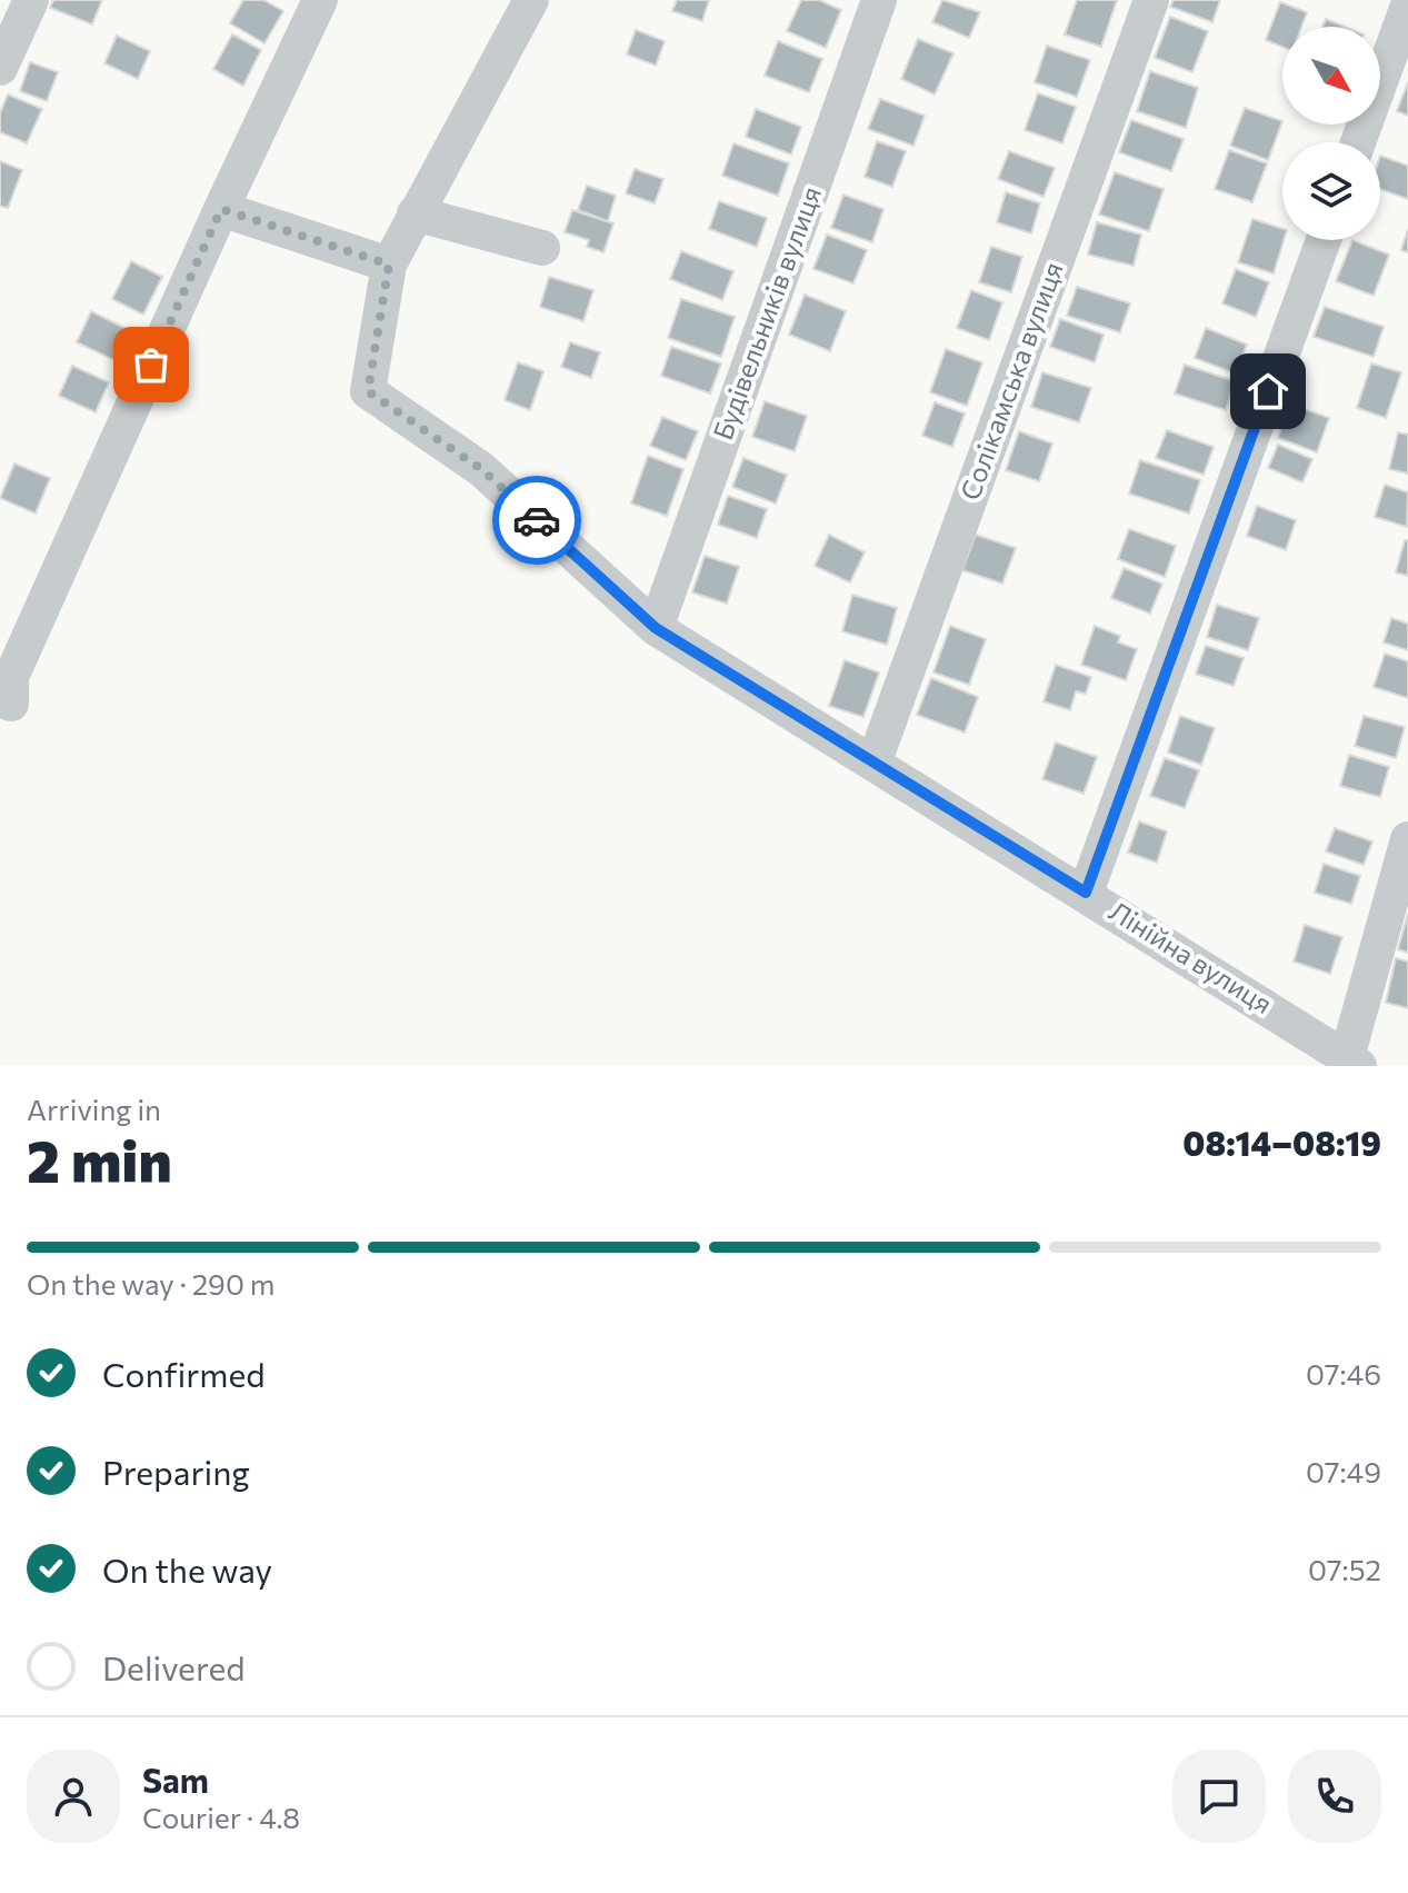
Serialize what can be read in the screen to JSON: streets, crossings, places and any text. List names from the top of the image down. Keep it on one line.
{"streets":{"street":["Будівельників вулиця","Солікамська вулиця","Лінійна вулиця"]},"crossings":[["Будівельників вулиця","Лінійна вулиця"],["Солікамська вулиця","Лінійна вулиця"]],"north":"bottom right","page":{"heading":["2 min","Arriving in","08:14–08:19"],"panel":["Sam","Courier · 4.8"],"bar":"On the way · 290 m","list":[["Confirmed","07:46"],["Preparing","07:49"],["On the way","07:52"],"Delivered"]}}
